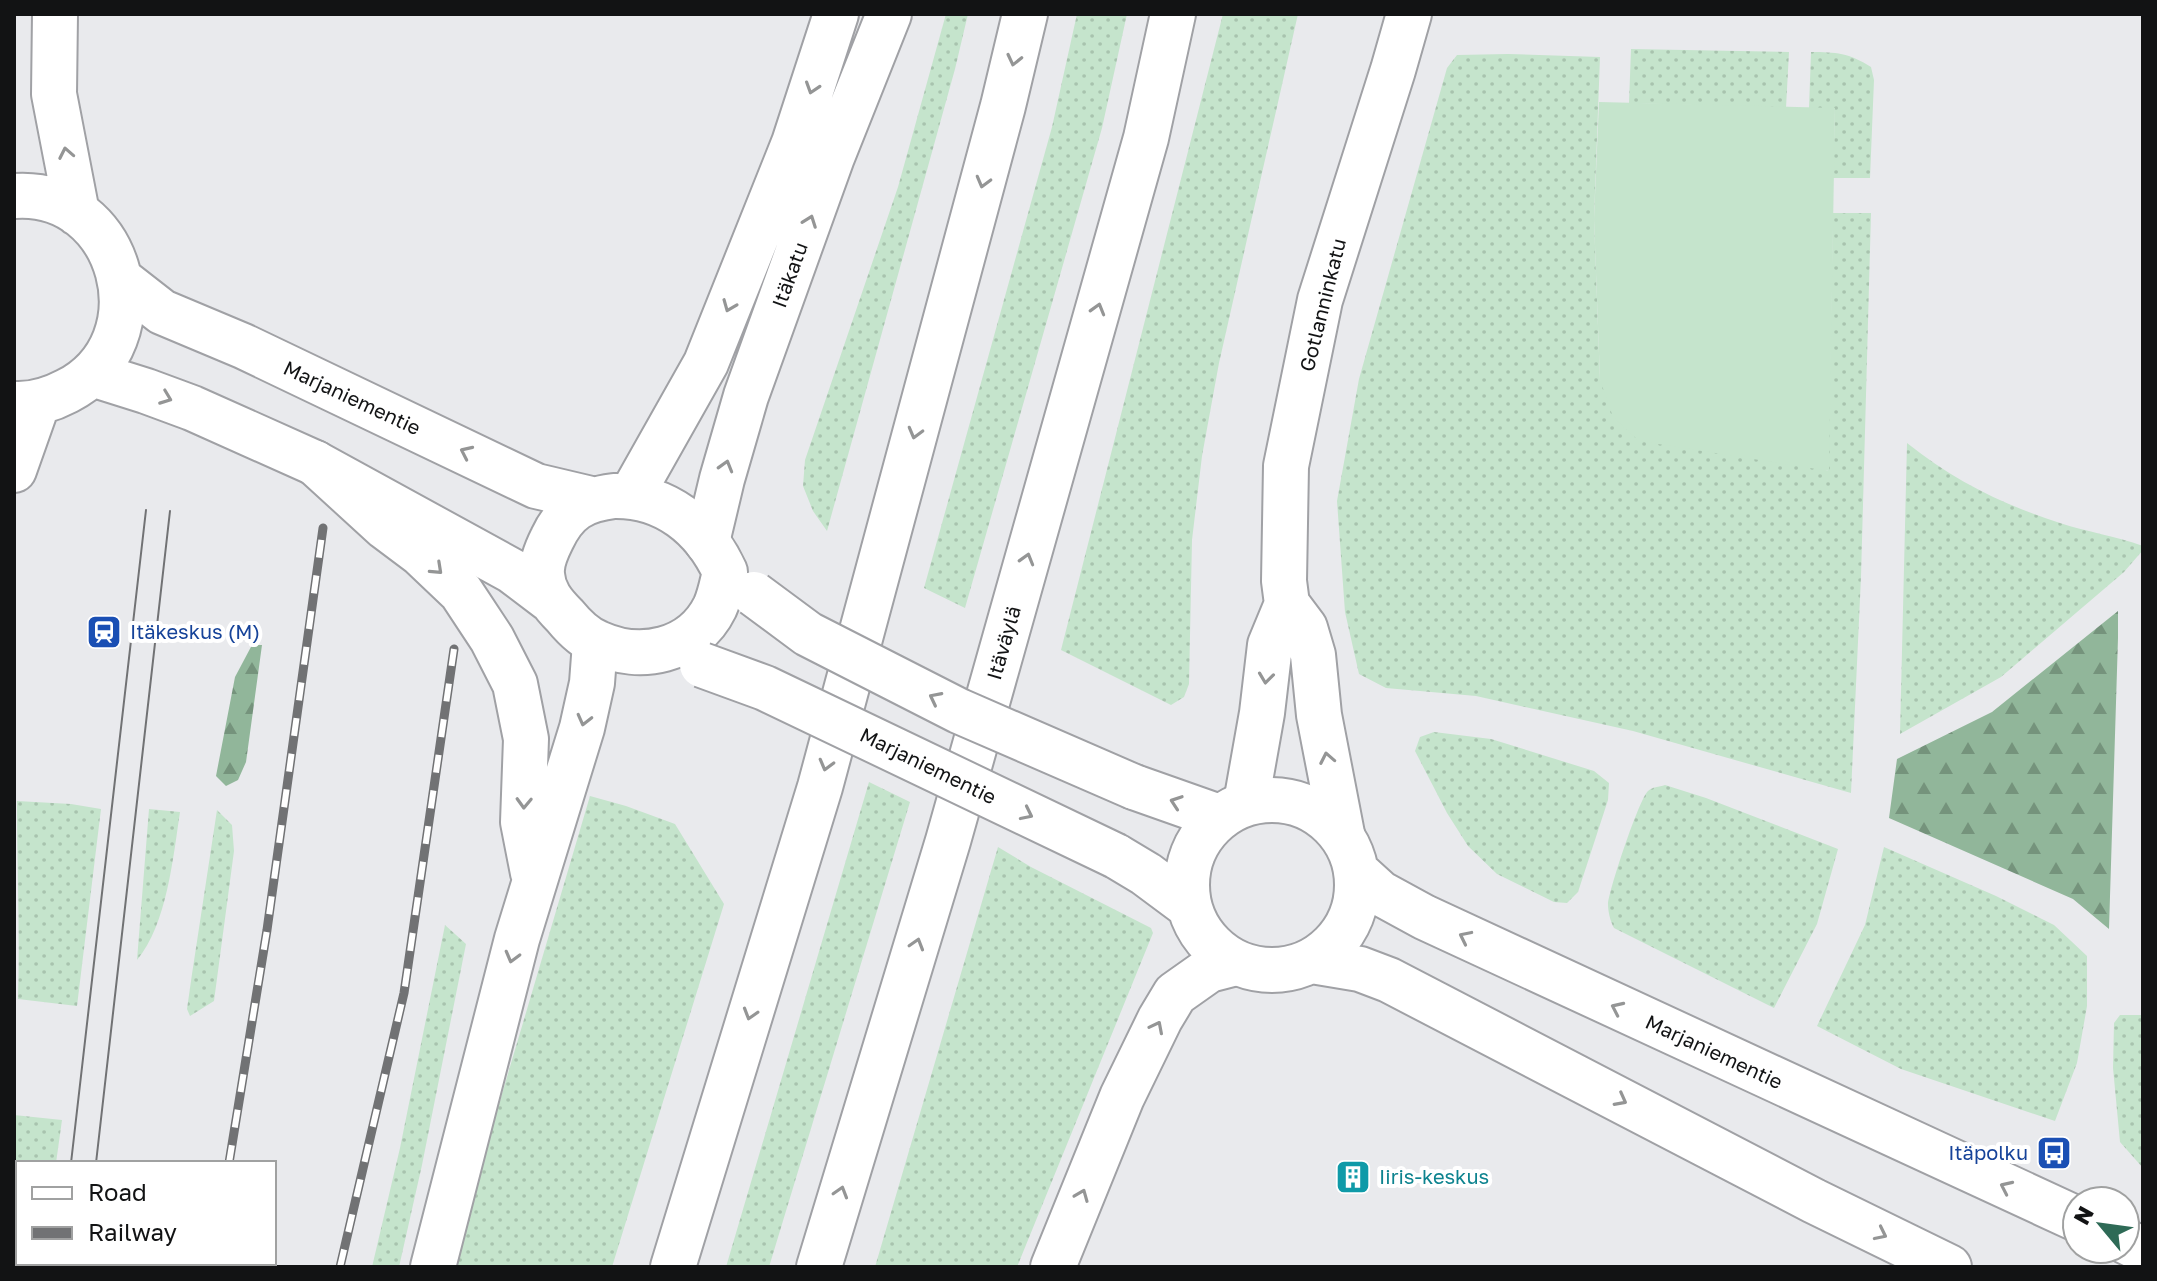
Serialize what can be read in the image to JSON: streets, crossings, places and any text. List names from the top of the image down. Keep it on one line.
{"streets":{"main road":["Itäkatu","Gotlanninkatu","Marjaniementie","Itäväylä"]},"crossings":[["Itäkatu","Marjaniementie"],["Gotlanninkatu","Marjaniementie"]],"places":{"station":["Itäkeskus (M)"],"bus stop":["Itäpolku"],"building":["Iiris-keskus"]},"legend":["Road","Railway"],"north":"top left"}
